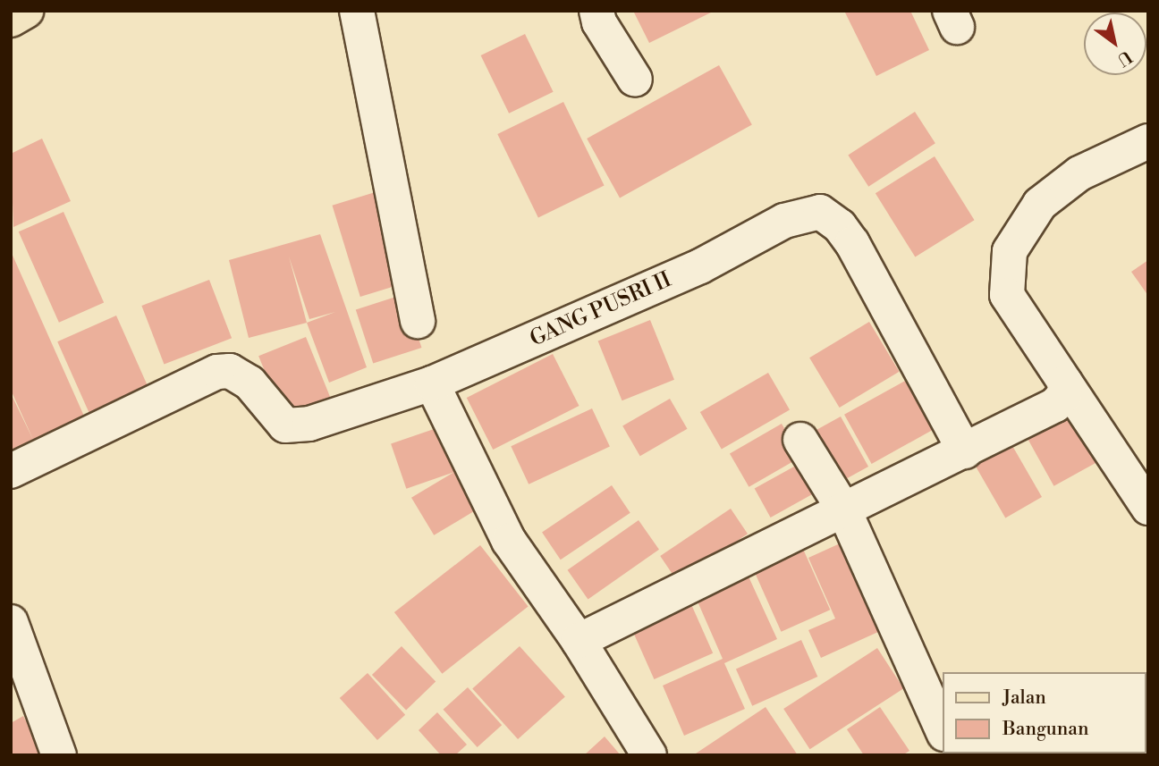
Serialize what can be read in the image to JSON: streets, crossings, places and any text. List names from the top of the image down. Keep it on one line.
{"streets":{"street":["GANG PUSRI II"]},"legend":["Jalan","Bangunan"],"north":"bottom right"}
